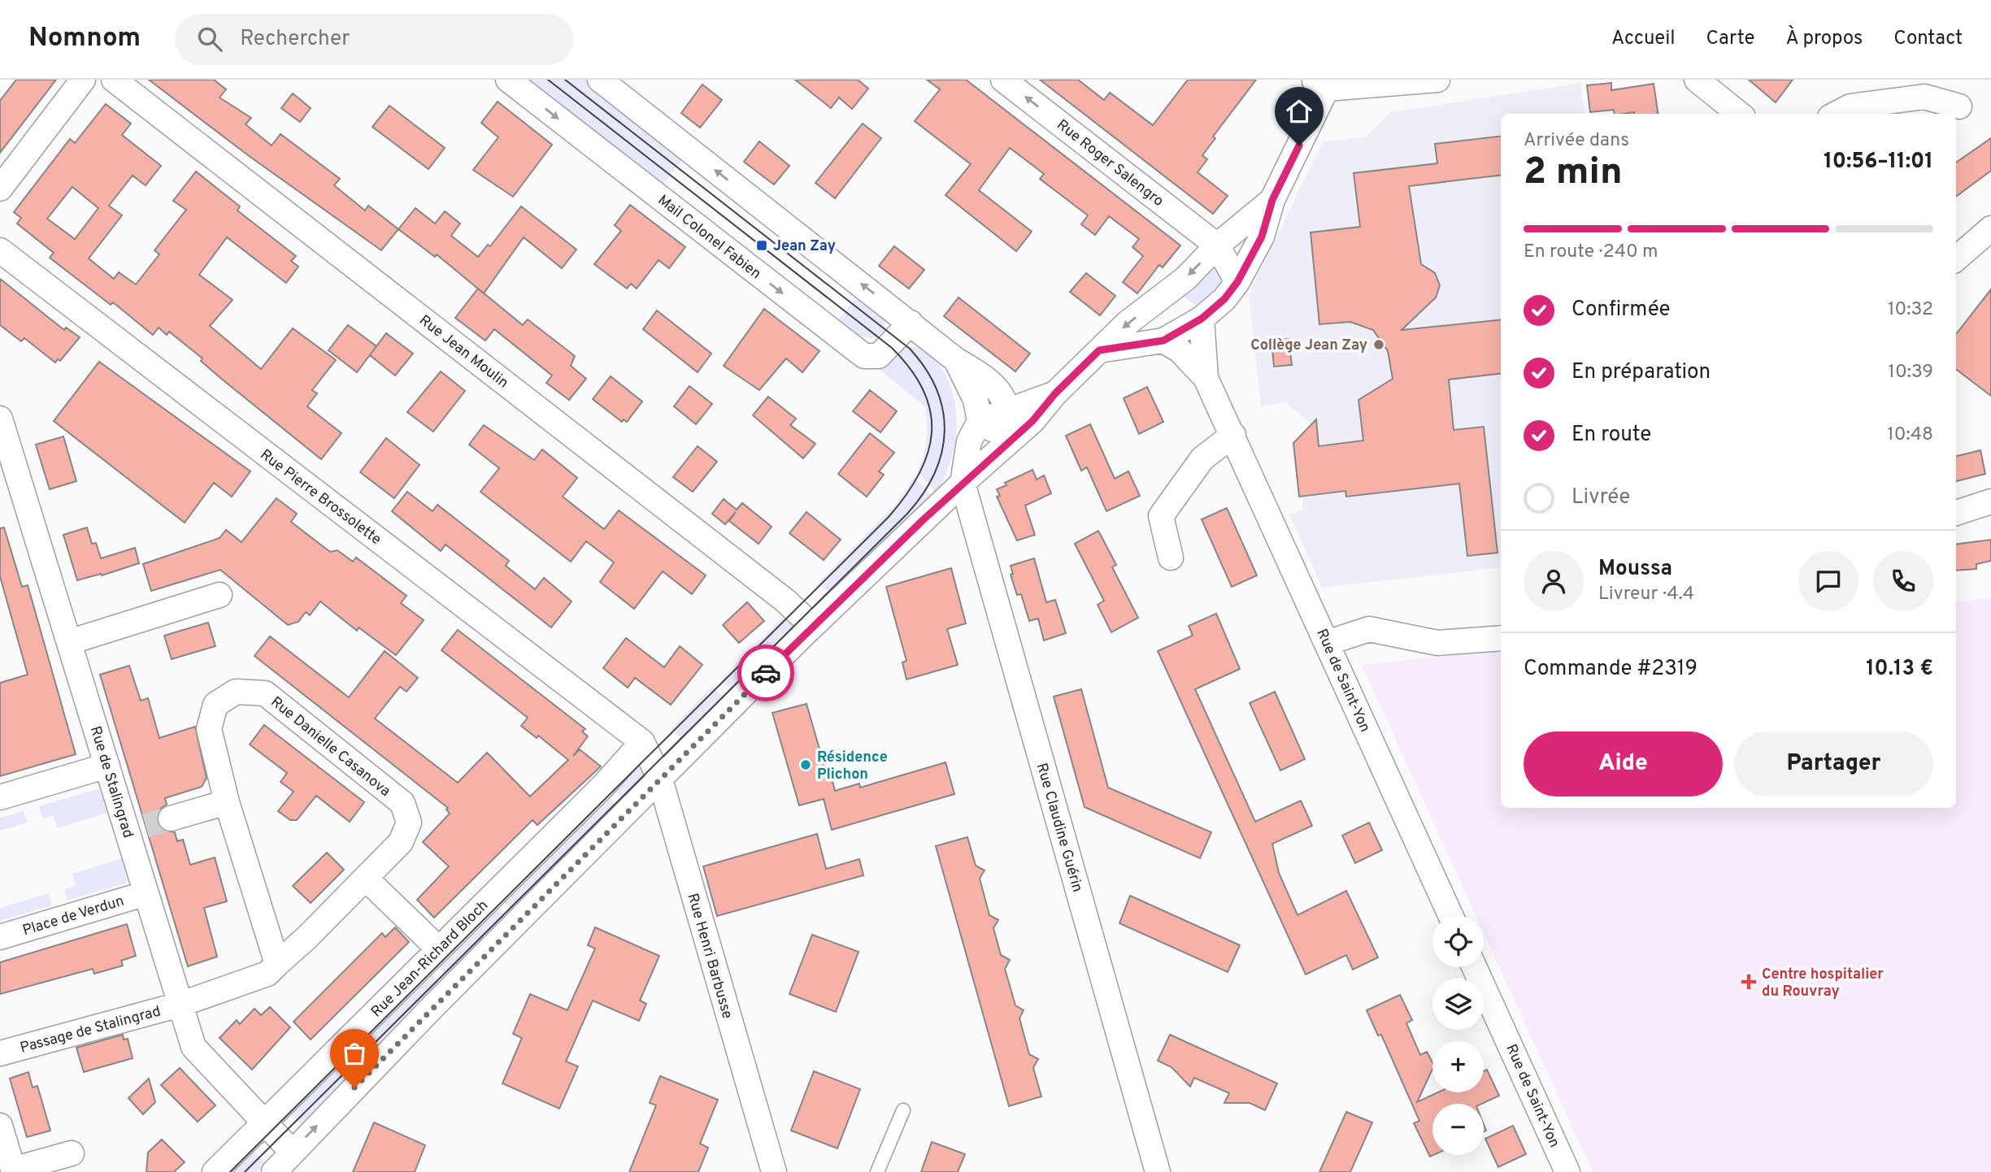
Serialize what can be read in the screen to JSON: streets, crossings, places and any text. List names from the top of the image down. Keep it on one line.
{"streets":{"street":["Rue Roger Salengro","Mail Colonel Fabien","Rue Jean Moulin","Rue Pierre Brossolette","Rue de Saint-Yon","Rue Danielle Casanova","Rue de Stalingrad","Rue Claudine Guérin","Place de Verdun","Rue Henri Barbusse","Rue Jean-Richard Bloch","Passage de Stalingrad"]},"crossings":[["Rue Pierre Brossolette","Rue Henri Barbusse"],["Rue Pierre Brossolette","Rue Jean-Richard Bloch"],["Rue Danielle Casanova","Rue de Stalingrad"],["Rue Danielle Casanova","Passage de Stalingrad"],["Rue de Stalingrad","Place de Verdun"],["Rue de Stalingrad","Rue Jean-Richard Bloch"],["Rue de Stalingrad","Passage de Stalingrad"],["Rue Henri Barbusse","Rue Jean-Richard Bloch"]],"one_way":["Rue Roger Salengro"],"places":{"transit":["Jean Zay"],"other":["Collège Jean Zay","Résidence Plichon"],"health":["Centre hospitalier du Rouvray"]},"page":{"header":"Nomnom","search":"Rechercher","nav":["Accueil","Carte","À propos","Contact"],"heading":["2 min","Arrivée dans","10:56–11:01"],"panel":["Moussa","Livreur · 4.4","Commande #2319","10.13 €"],"bar":"En route · 240 m","list":[["Confirmée","10:32"],["En préparation","10:39"],["En route","10:48"],"Livrée"],"buttons":["Aide","Partager"],"map_buttons":["+","−"]}}
